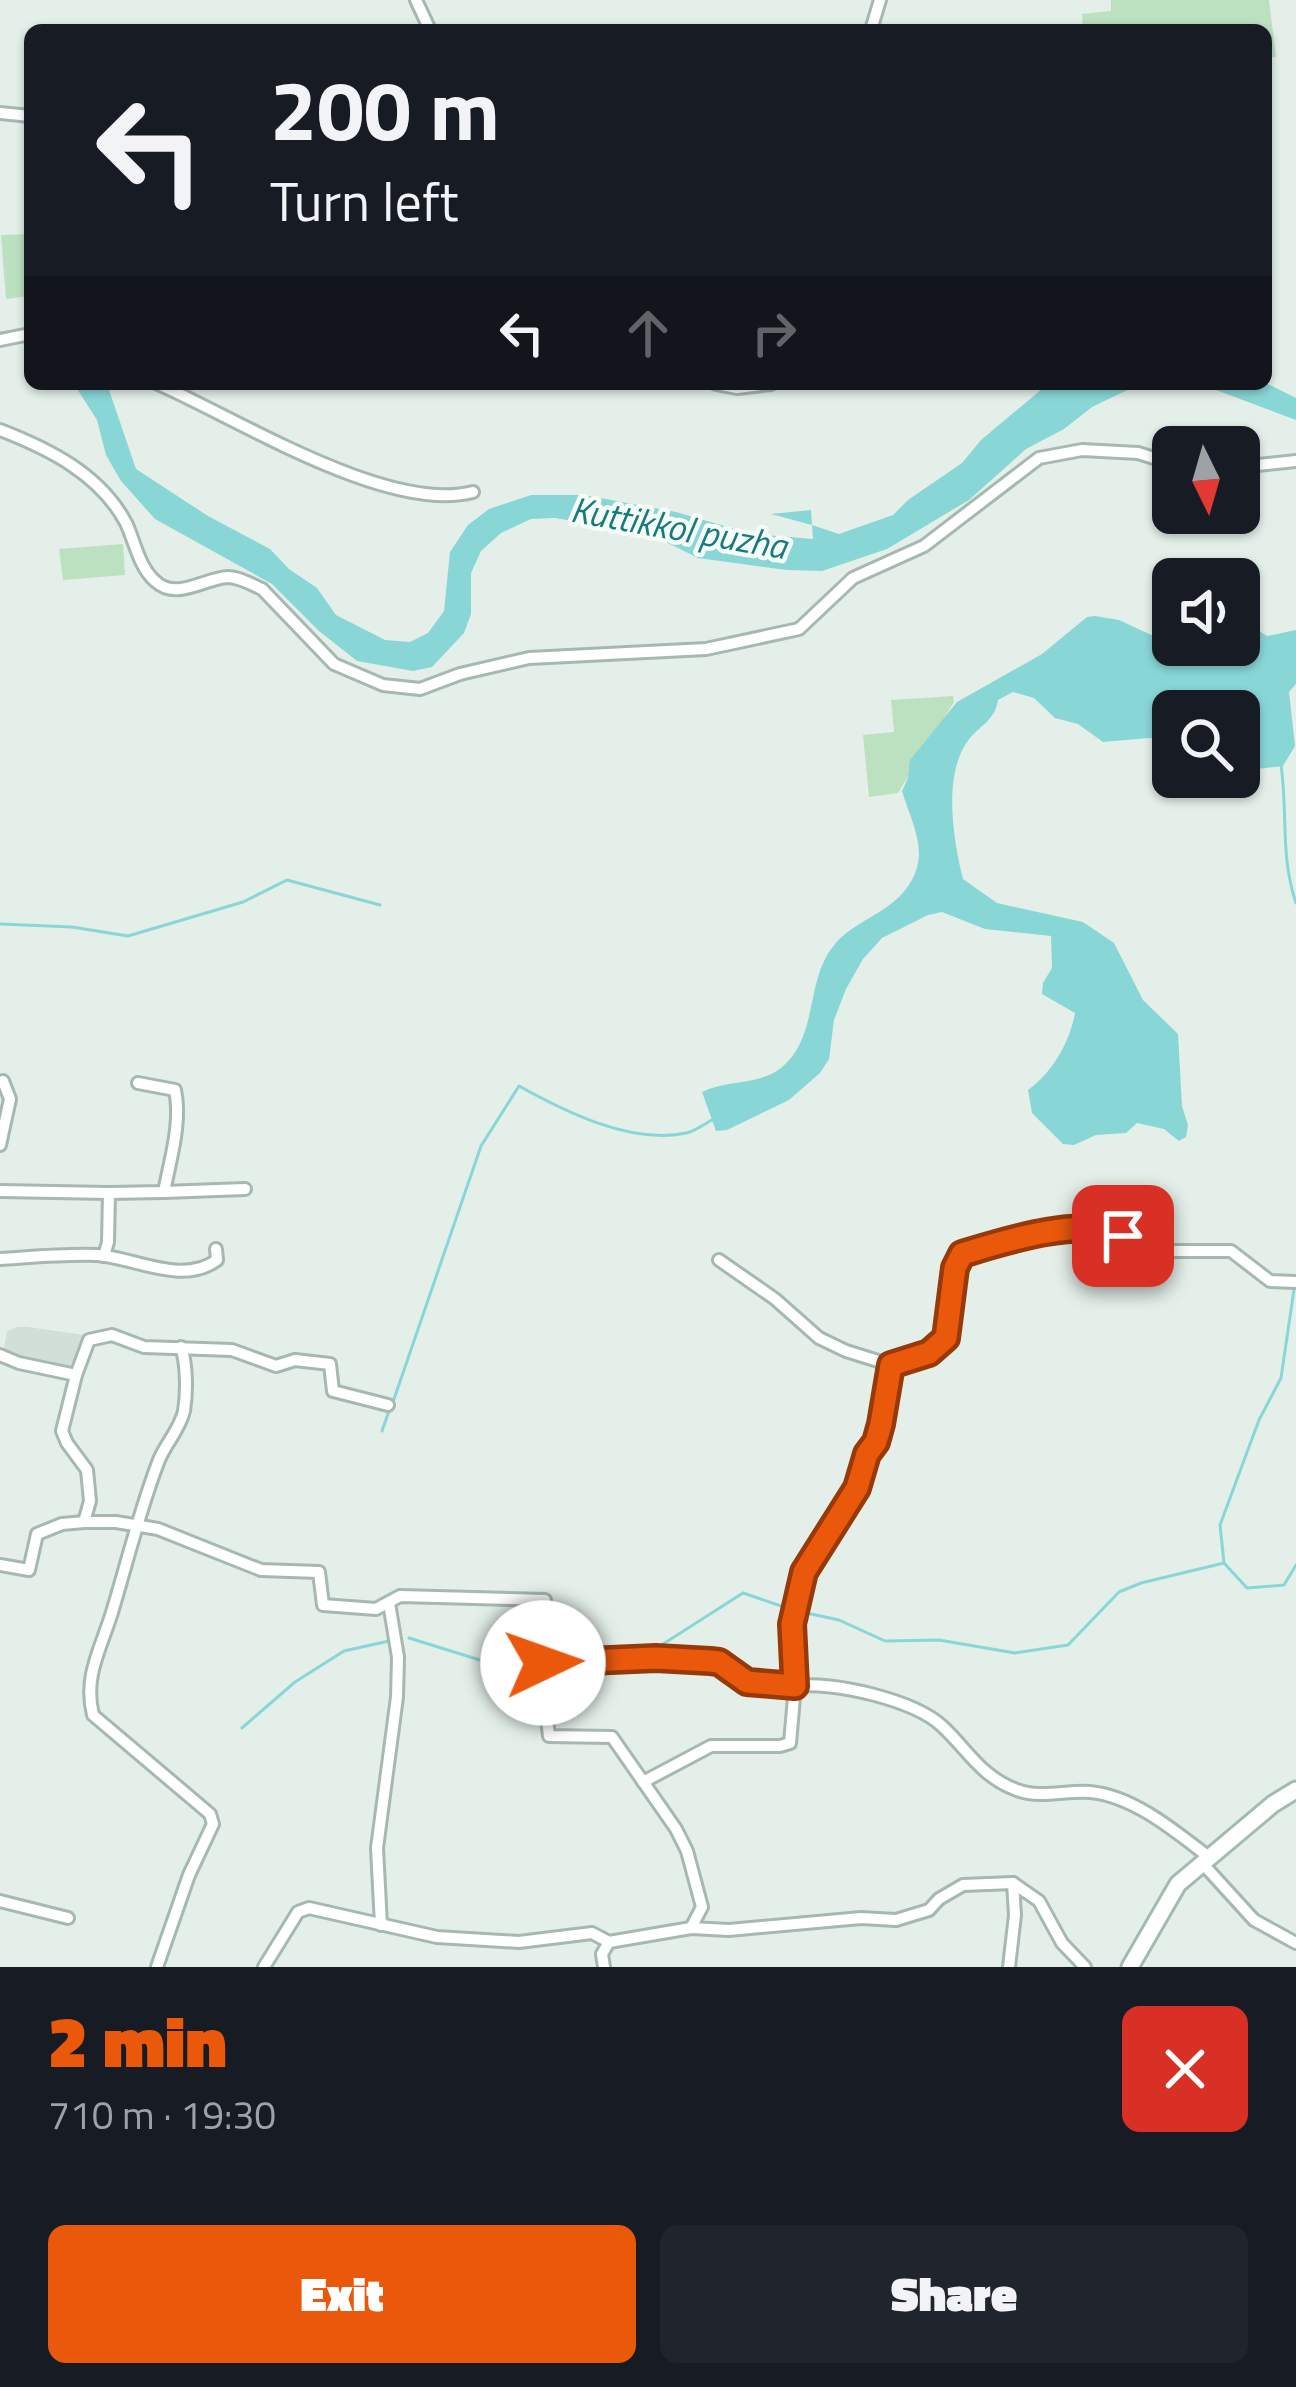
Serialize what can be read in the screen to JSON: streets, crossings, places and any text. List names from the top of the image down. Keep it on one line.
{"water":["Kuttikkol puzha"],"north":"bottom","page":{"turn":["200 m","Turn left"],"heading":["2 min","710 m · 19:30"],"buttons":["Exit","Share"]}}
